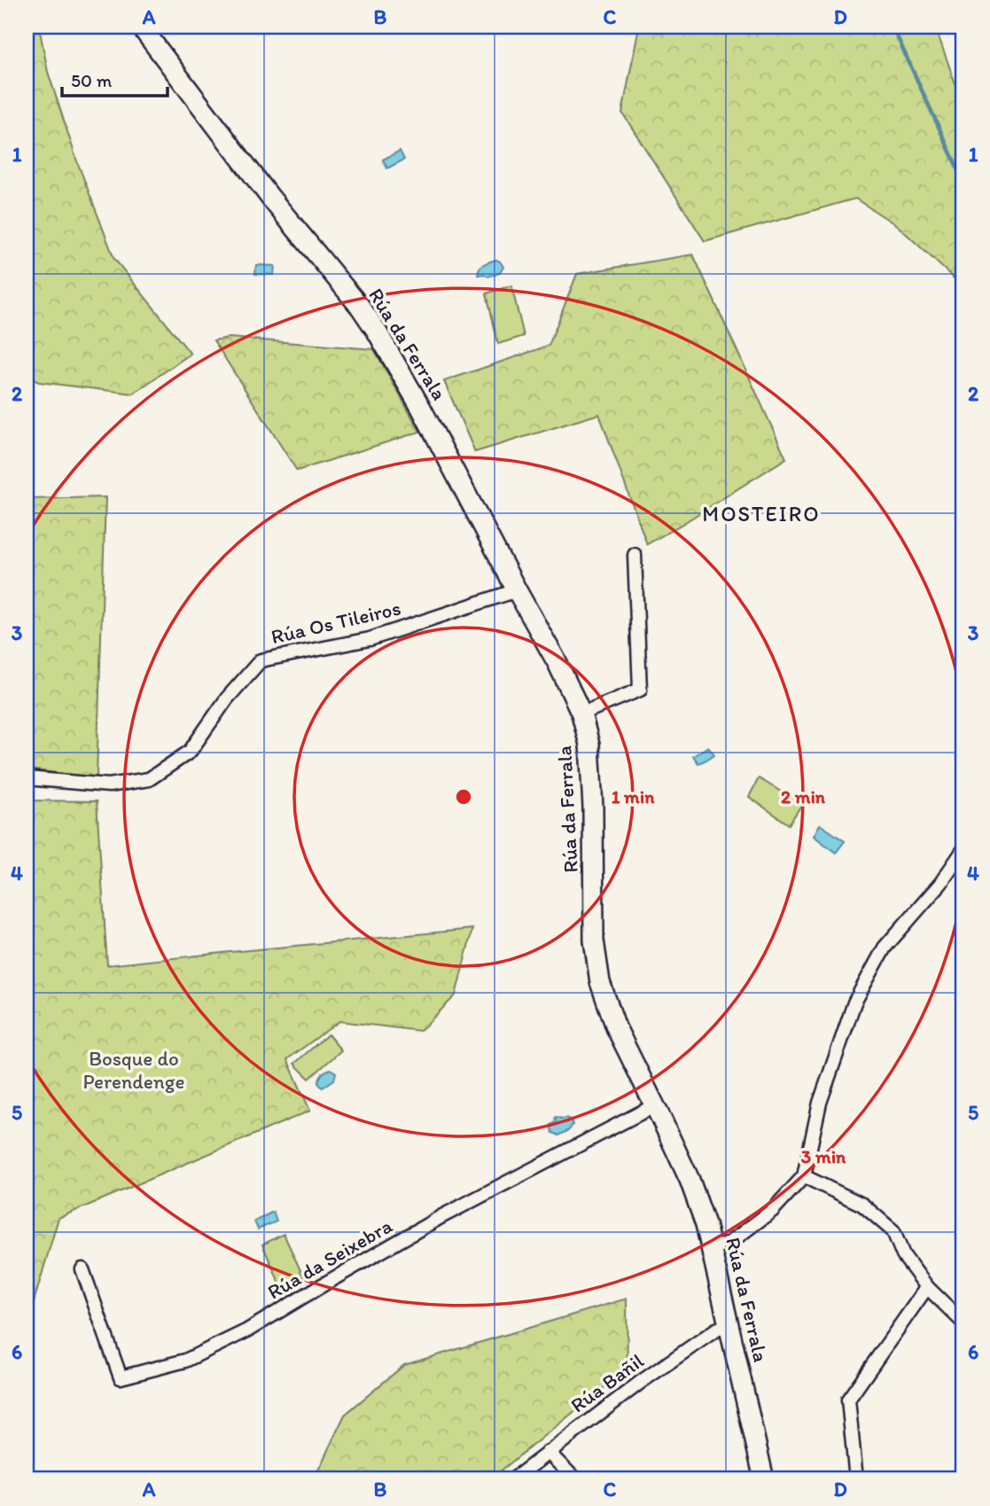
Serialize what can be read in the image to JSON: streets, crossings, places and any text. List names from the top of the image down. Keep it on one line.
{"streets":{"street":["Rúa da Ferrala","Rúa Os Tileiros","Rúa da Seixebra","Rúa Bañil"]},"crossings":[["Rúa da Ferrala","Rúa Os Tileiros"],["Rúa da Ferrala","Rúa da Seixebra"],["Rúa da Ferrala","Rúa Bañil"]],"districts":["MOSTEIRO"],"parks":["Bosque do Perendenge"],"scale_bar":"50 m","grid":{"columns":["A","B","C","D"],"rows":["1","2","3","4","5","6"]},"rings":["1 min","2 min","3 min"]}
